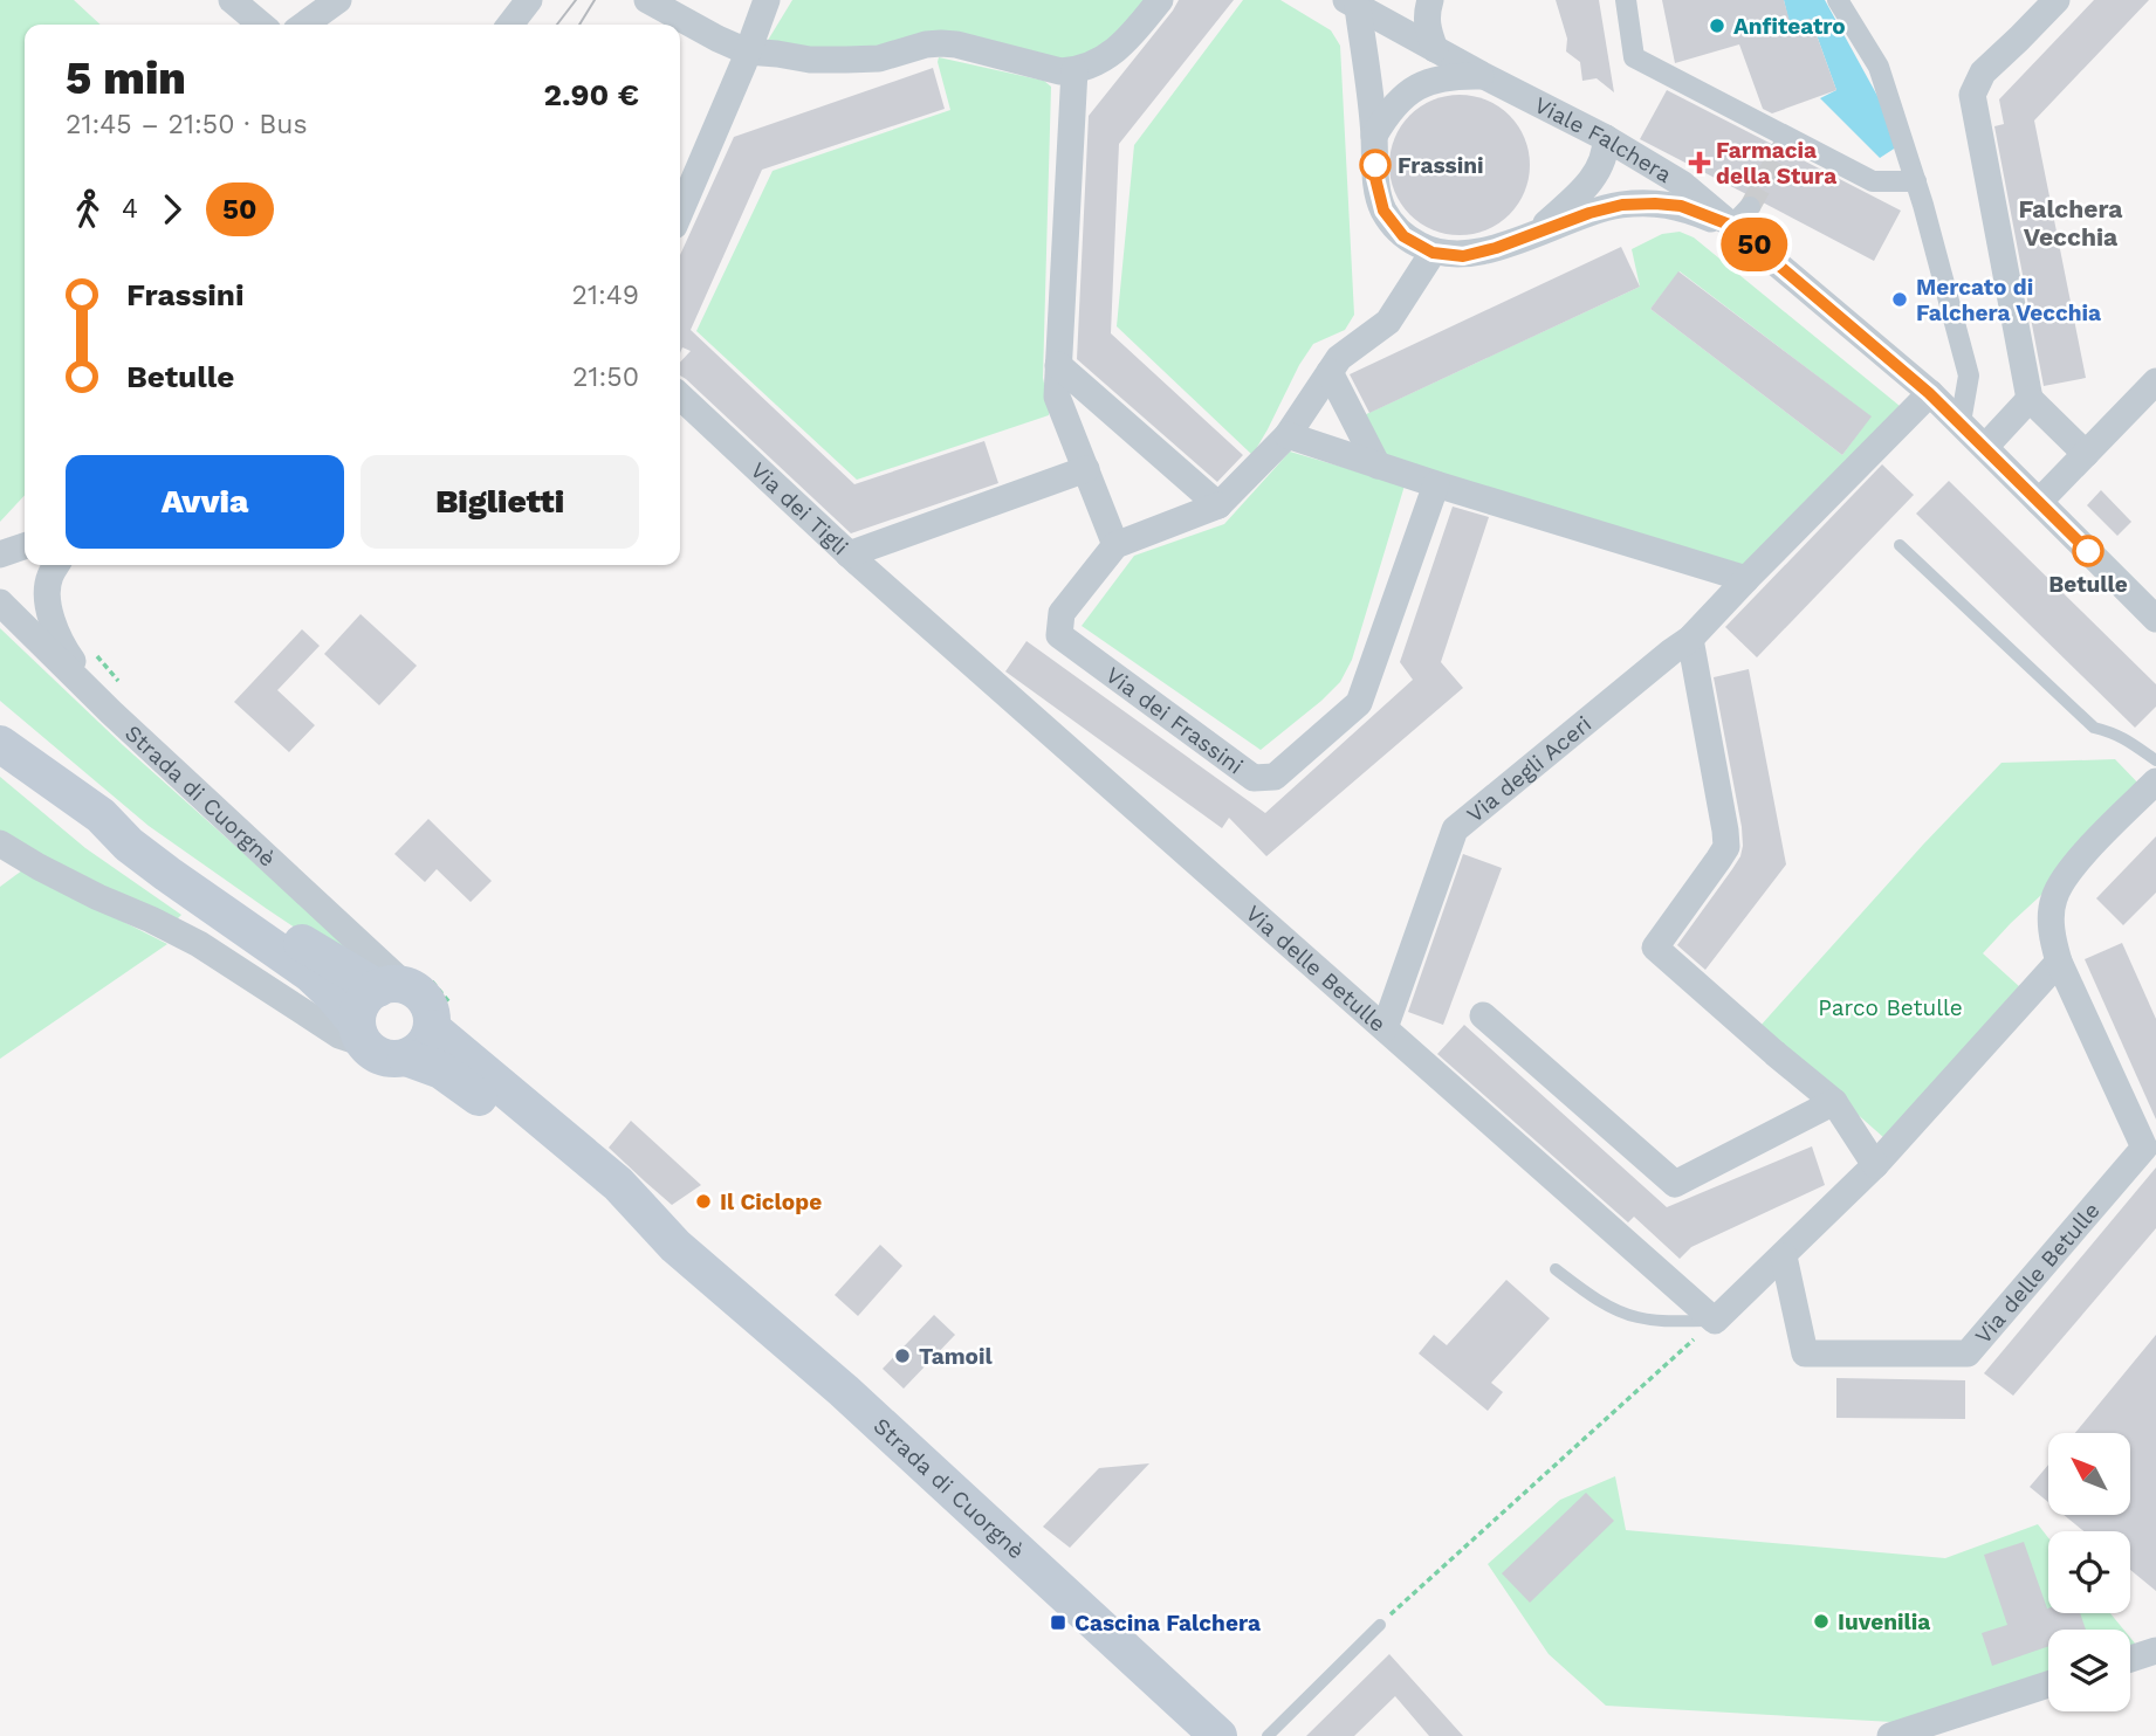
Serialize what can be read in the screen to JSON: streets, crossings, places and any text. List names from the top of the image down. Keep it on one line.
{"streets":{"main road":["Strada di Cuorgnè"],"street":["Viale Falchera","Via dei Tigli","Via dei Frassini","Via degli Aceri","Via delle Betulle"]},"crossings":[["Viale Falchera","Via degli Aceri"],["Via dei Tigli","Via delle Betulle"],["Via degli Aceri","Via delle Betulle"]],"districts":["Falchera Vecchia"],"parks":["Parco Betulle"],"places":{"other":["Anfiteatro","Frassini","Mercato di Falchera Vecchia","Betulle","Il Ciclope","Tamoil","Iuvenilia"],"health":["Farmacia della Stura"],"transit":["Cascina Falchera"]},"lines":["bus line 50"],"north":"top left","page":{"on_map":"50","heading":["5 min","21:45 – 21:50 · Bus","2.90 €"],"legs":["4","50"],"list":[{"name":"Frassini","value":"21:49"},{"name":"Betulle","value":"21:50"}],"buttons":["Avvia","Biglietti"]}}
